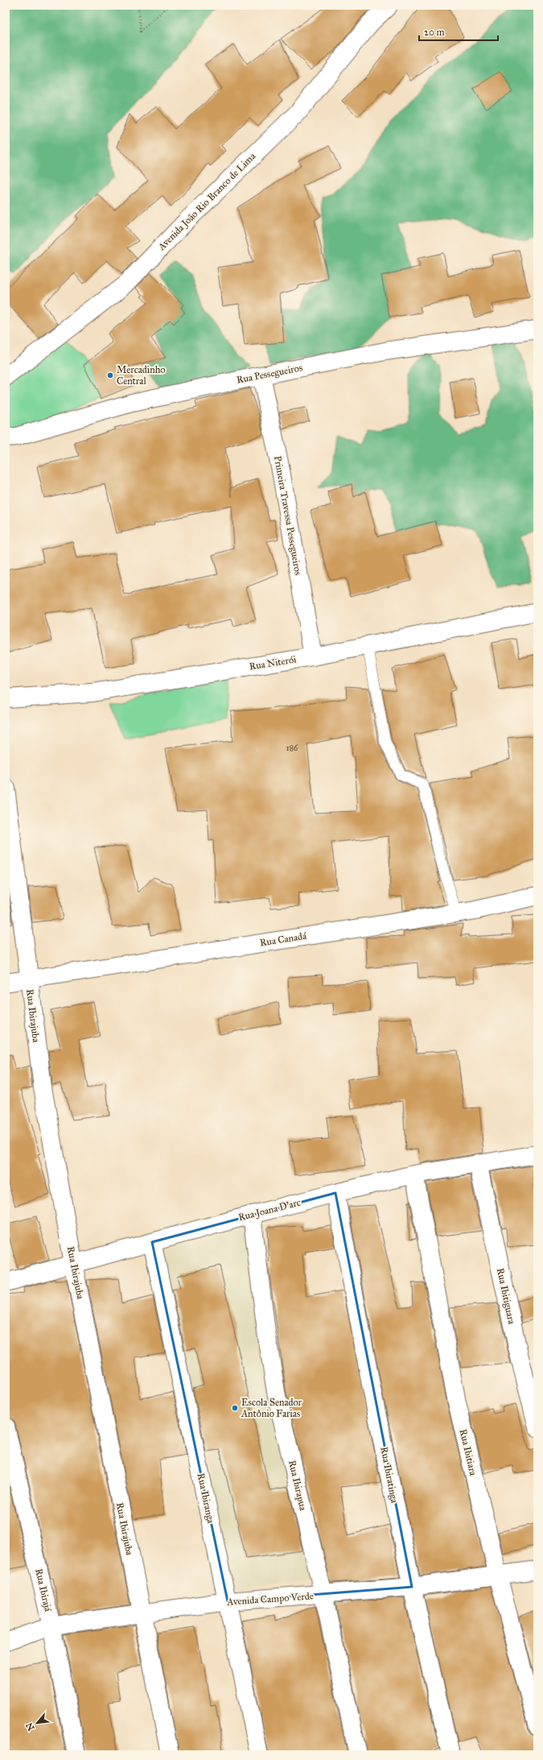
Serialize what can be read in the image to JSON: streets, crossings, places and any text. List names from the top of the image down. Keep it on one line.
{"streets":{"street":["Avenida João Rio Branco de Lima","Rua Pessegueiros","Primeira Travessa Pessegueiros","Rua Niterói","Rua Canadá","Rua Ibirajuba","Rua Joana D'arc","Rua Ibitiguara","Rua Ibitiara","Rua Ibiratinga","Rua Ibirapua","Rua Ibiranga","Rua Ibirajá","Avenida Campo Verde"]},"crossings":[["Rua Pessegueiros","Primeira Travessa Pessegueiros"],["Primeira Travessa Pessegueiros","Rua Niterói"],["Rua Canadá","Rua Ibirajuba"],["Rua Ibirajuba","Rua Joana D'arc"],["Rua Ibirajuba","Avenida Campo Verde"],["Rua Joana D'arc","Rua Ibitiguara"],["Rua Joana D'arc","Rua Ibitiara"],["Rua Joana D'arc","Rua Ibiratinga"],["Rua Joana D'arc","Rua Ibirapua"],["Rua Joana D'arc","Rua Ibiranga"],["Rua Ibitiara","Avenida Campo Verde"],["Rua Ibiratinga","Avenida Campo Verde"],["Rua Ibirapua","Avenida Campo Verde"],["Rua Ibiranga","Avenida Campo Verde"],["Rua Ibirajá","Avenida Campo Verde"]],"places":["Mercadinho Central","Escola Senador Antônio Farias"],"house_numbers":["186"],"scale_bar":"20 m","north":"bottom left"}
